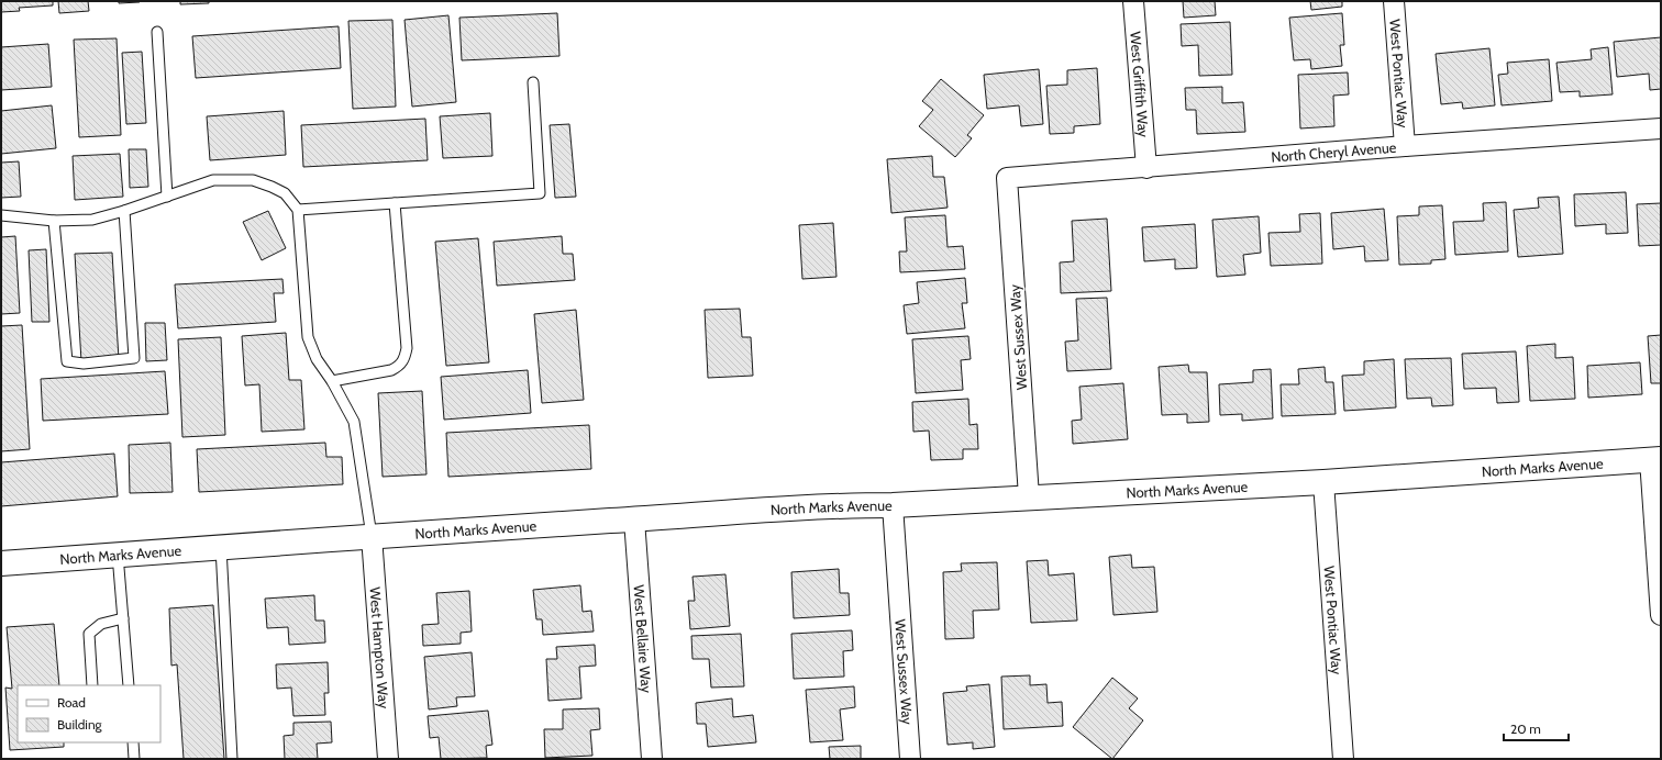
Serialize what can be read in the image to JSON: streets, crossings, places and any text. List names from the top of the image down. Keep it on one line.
{"streets":{"main road":["North Marks Avenue"],"street":["West Pontiac Way","West Griffith Way","North Cheryl Avenue","West Sussex Way","West Bellaire Way","West Hampton Way"]},"crossings":[["West Pontiac Way","North Cheryl Avenue"],["West Pontiac Way","North Marks Avenue"],["West Griffith Way","North Cheryl Avenue"],["North Cheryl Avenue","West Sussex Way"],["West Sussex Way","North Marks Avenue"],["North Marks Avenue","West Bellaire Way"],["North Marks Avenue","West Hampton Way"]],"legend":["Road","Building"],"scale_bar":"20 m"}
